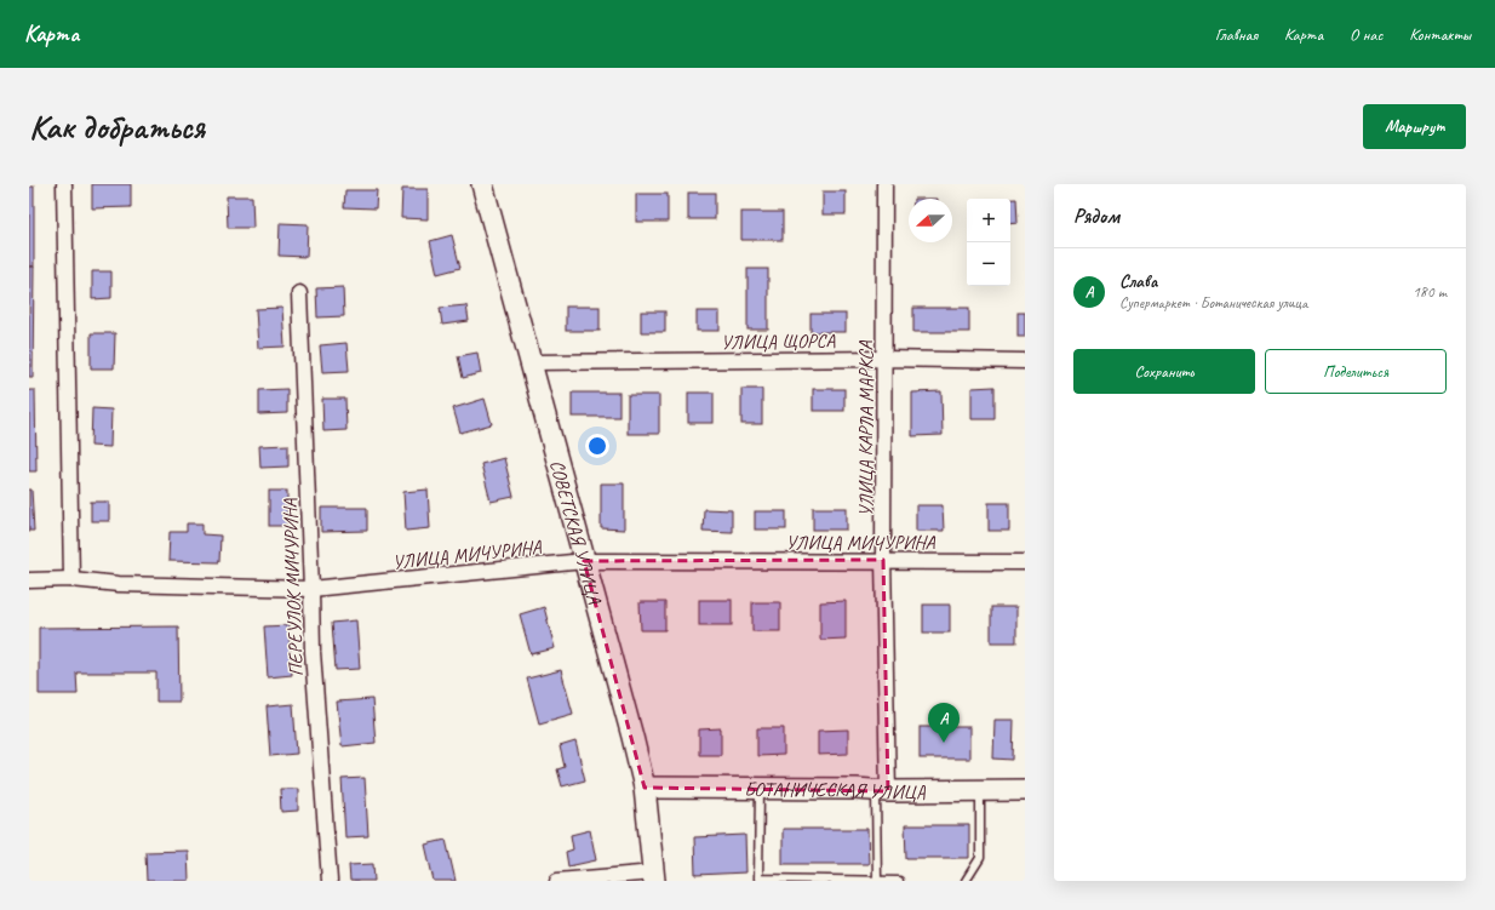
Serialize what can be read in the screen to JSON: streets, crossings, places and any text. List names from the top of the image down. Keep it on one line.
{"streets":{"street":["УЛИЦА ЩОРСА","УЛИЦА КАРЛА МАРКСА","СОВЕТСКАЯ УЛИЦА","УЛИЦА МИЧУРИНА","ПЕРЕУЛОК МИЧУРИНА","БОТАНИЧЕСКАЯ УЛИЦА"]},"crossings":[["УЛИЦА ЩОРСА","УЛИЦА КАРЛА МАРКСА"],["УЛИЦА ЩОРСА","СОВЕТСКАЯ УЛИЦА"],["УЛИЦА КАРЛА МАРКСА","УЛИЦА МИЧУРИНА"],["УЛИЦА КАРЛА МАРКСА","БОТАНИЧЕСКАЯ УЛИЦА"],["СОВЕТСКАЯ УЛИЦА","УЛИЦА МИЧУРИНА"],["СОВЕТСКАЯ УЛИЦА","БОТАНИЧЕСКАЯ УЛИЦА"],["УЛИЦА МИЧУРИНА","ПЕРЕУЛОК МИЧУРИНА"]],"north":"left","page":{"header":"Карта","nav":["Главная","Карта","О нас","Контакты"],"buttons":["Маршрут",["Сохранить","Поделиться"]],"title":"Как добраться","heading":"Рядом","map_buttons":["+","−"],"list":[{"mark":"A","name":"Слава","note":"Супермаркет · Ботаническая улица","value":"180 m"}],"pins":"A"}}
